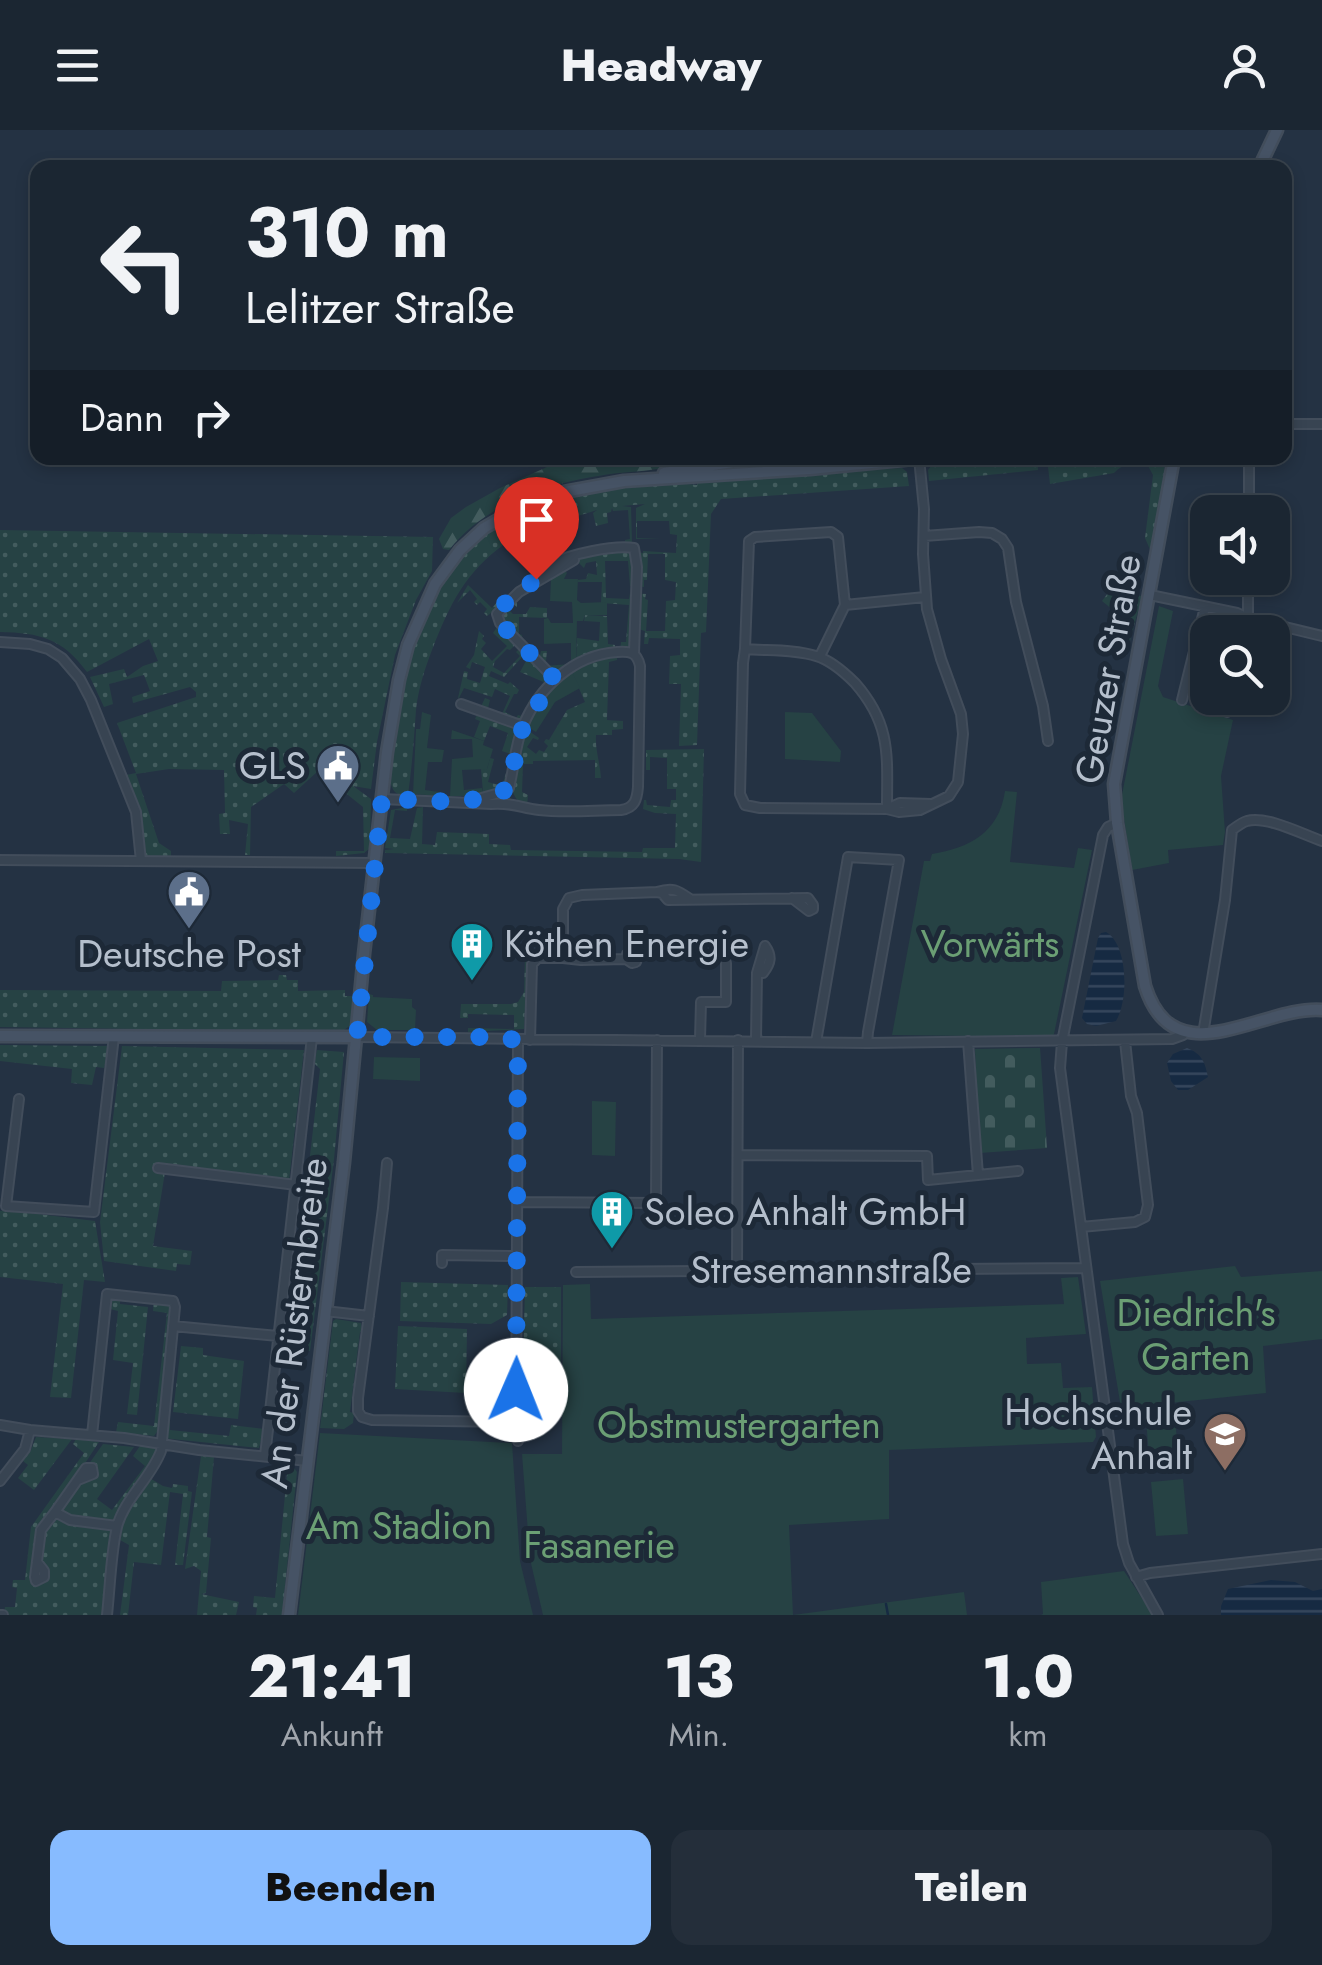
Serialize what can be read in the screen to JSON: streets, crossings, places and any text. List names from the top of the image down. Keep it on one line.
{"streets":{"main road":["Geuzer Straße","An der Rüsternbreite"],"street":["Stresemannstraße"]},"parks":["Vorwärts","Diedrich's Garten","Obstmustergarten","Am Stadion","Fasanerie"],"places":{"public building":["GLS","Deutsche Post"],"building":["Köthen Energie","Soleo Anhalt GmbH"],"school or university":["Hochschule Anhalt"]},"page":{"header":"Headway","turn":["310 m","Lelitzer Straße"],"then":"Dann","eta":["21:41","Ankunft","13","Min.","1.0","km"],"buttons":["Beenden","Teilen"]}}
